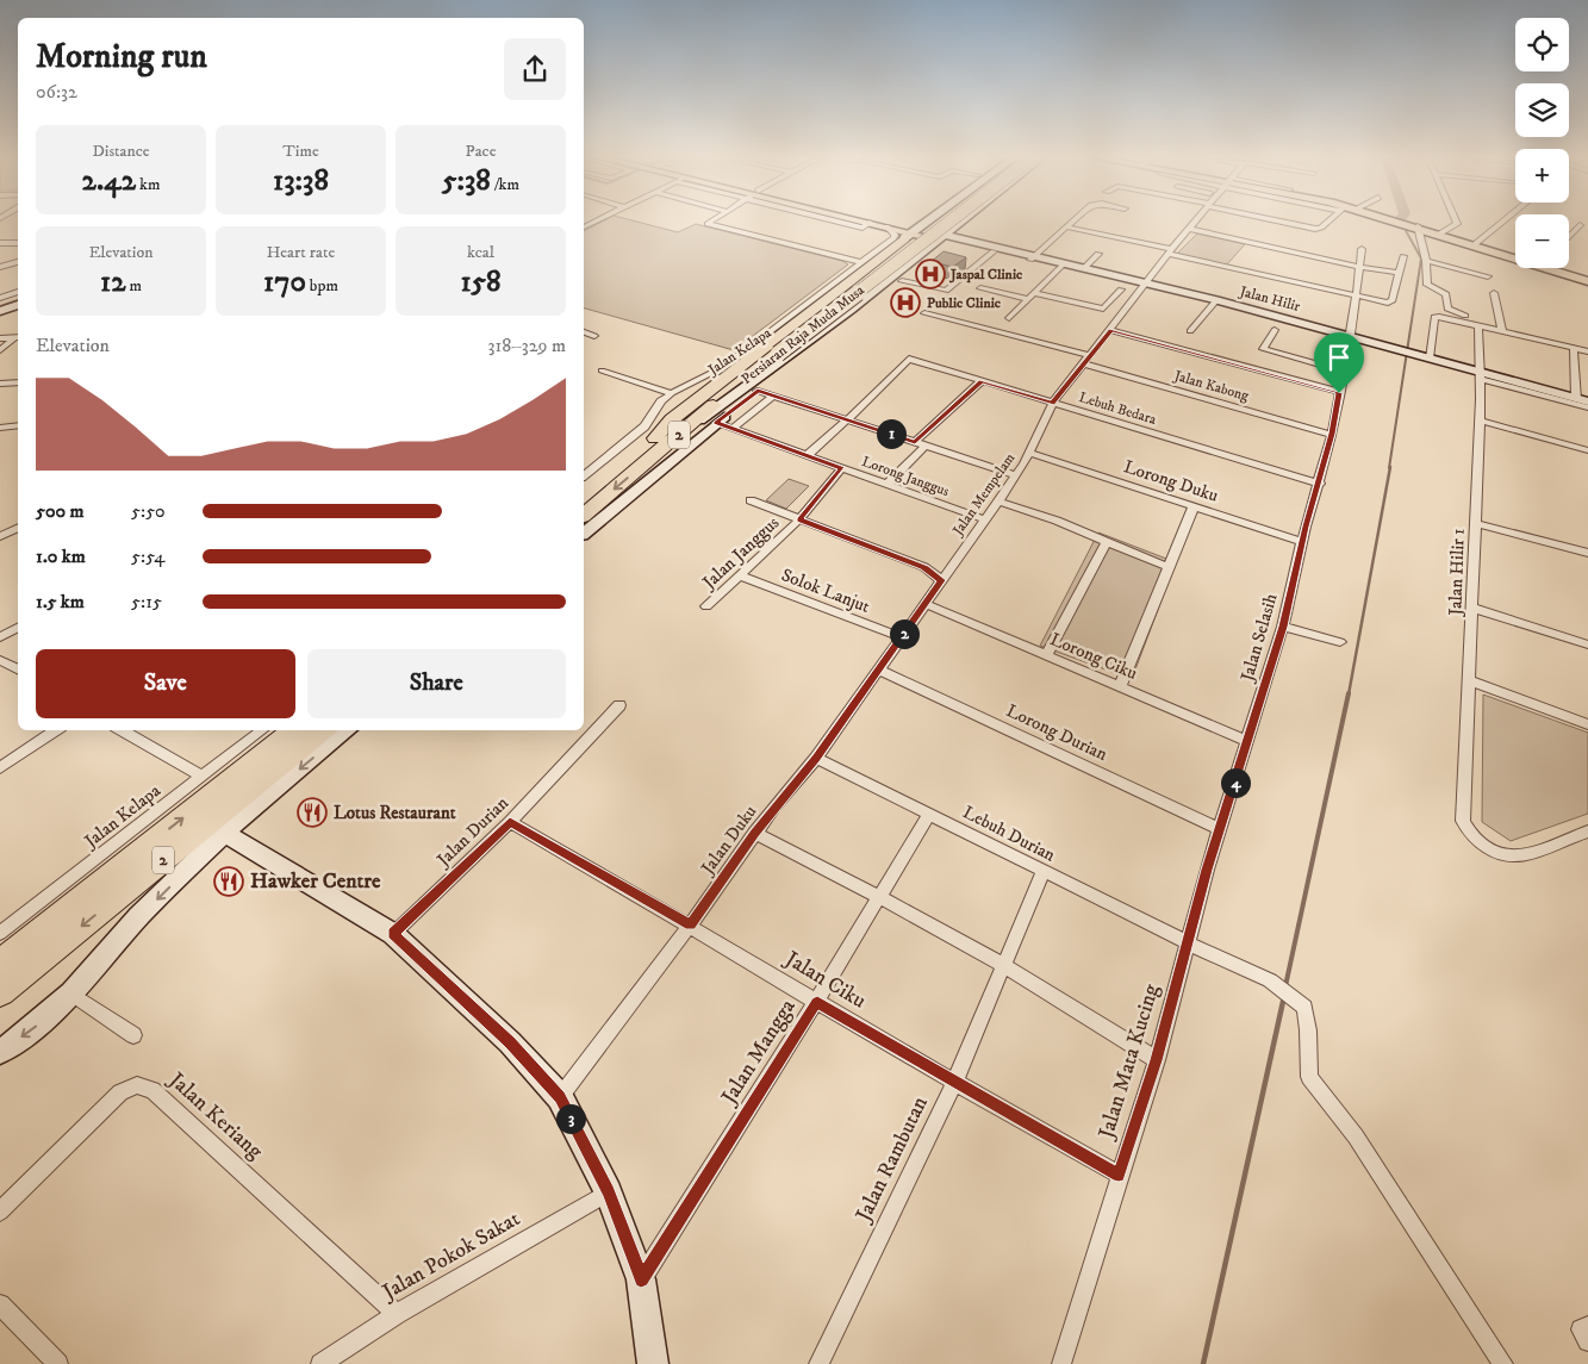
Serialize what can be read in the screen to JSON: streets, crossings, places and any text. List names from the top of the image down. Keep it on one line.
{"streets":{"highway":["Persiaran Raja Muda Musa","2"],"street":["Jalan Hilir","Jalan Kelapa","Jalan Kabong","Lebuh Bedara","Lorong Janggus","Lorong Duku","Jalan Mempelam","Jalan Janggus","Jalan Hilir 1","Solok Lanjut","Jalan Selasih","Lorong Ciku","Lorong Durian","Jalan Durian","Lebuh Durian","Jalan Duku","Jalan Ciku","Jalan Mangga","Jalan Mata Kucing","Jalan Keriang","Jalan Rambutan","Jalan Pokok Sakat"]},"crossings":[["Jalan Hilir","Jalan Mempelam"],["Jalan Hilir","Jalan Hilir 1"],["Jalan Hilir","Jalan Selasih"],["Jalan Kabong","Jalan Mempelam"],["Jalan Kabong","Jalan Selasih"],["Lebuh Bedara","Jalan Mempelam"],["Lebuh Bedara","Jalan Selasih"],["Lorong Janggus","Jalan Mempelam"],["Lorong Janggus","Jalan Janggus"],["Lorong Duku","Jalan Mempelam"],["Lorong Duku","Jalan Selasih"],["Jalan Mempelam","Lorong Ciku"],["Jalan Mempelam","Jalan Duku"],["Jalan Janggus","Solok Lanjut"],["Solok Lanjut","Jalan Duku"],["Jalan Selasih","Lorong Ciku"],["Jalan Selasih","Lorong Durian"],["Jalan Selasih","Lebuh Durian"],["Jalan Selasih","Jalan Mata Kucing"],["Lorong Ciku","Jalan Duku"],["Lorong Durian","Jalan Duku"],["Jalan Durian","Jalan Ciku"],["Lebuh Durian","Jalan Duku"],["Lebuh Durian","Jalan Mangga"],["Lebuh Durian","Jalan Mata Kucing"],["Lebuh Durian","Jalan Rambutan"],["Jalan Duku","Jalan Ciku"],["Jalan Ciku","Jalan Mangga"],["Jalan Ciku","Jalan Mata Kucing"],["Jalan Ciku","Jalan Rambutan"],["Jalan Keriang","Jalan Pokok Sakat"]],"places":{"hospital":["Jaspal Clinic","Public Clinic"],"restaurant":["Lotus Restaurant","Hawker Centre"]},"page":{"map_buttons":["+","−"],"heading":["Morning run","06:32"],"stats":[["Distance","2.42 km"],["Time","13:38"],["Pace","5:38 /km"],["Elevation","12 m"],["Heart rate","170 bpm"],["kcal","158"]],"chart":["Elevation","318–329 m"],"pins":["1","2","4","3"],"list":[{"name":"500 m","note":"5:50"},{"name":"1.0 km","note":"5:54"},{"name":"1.5 km","note":"5:15"}],"buttons":["Save","Share"]}}
